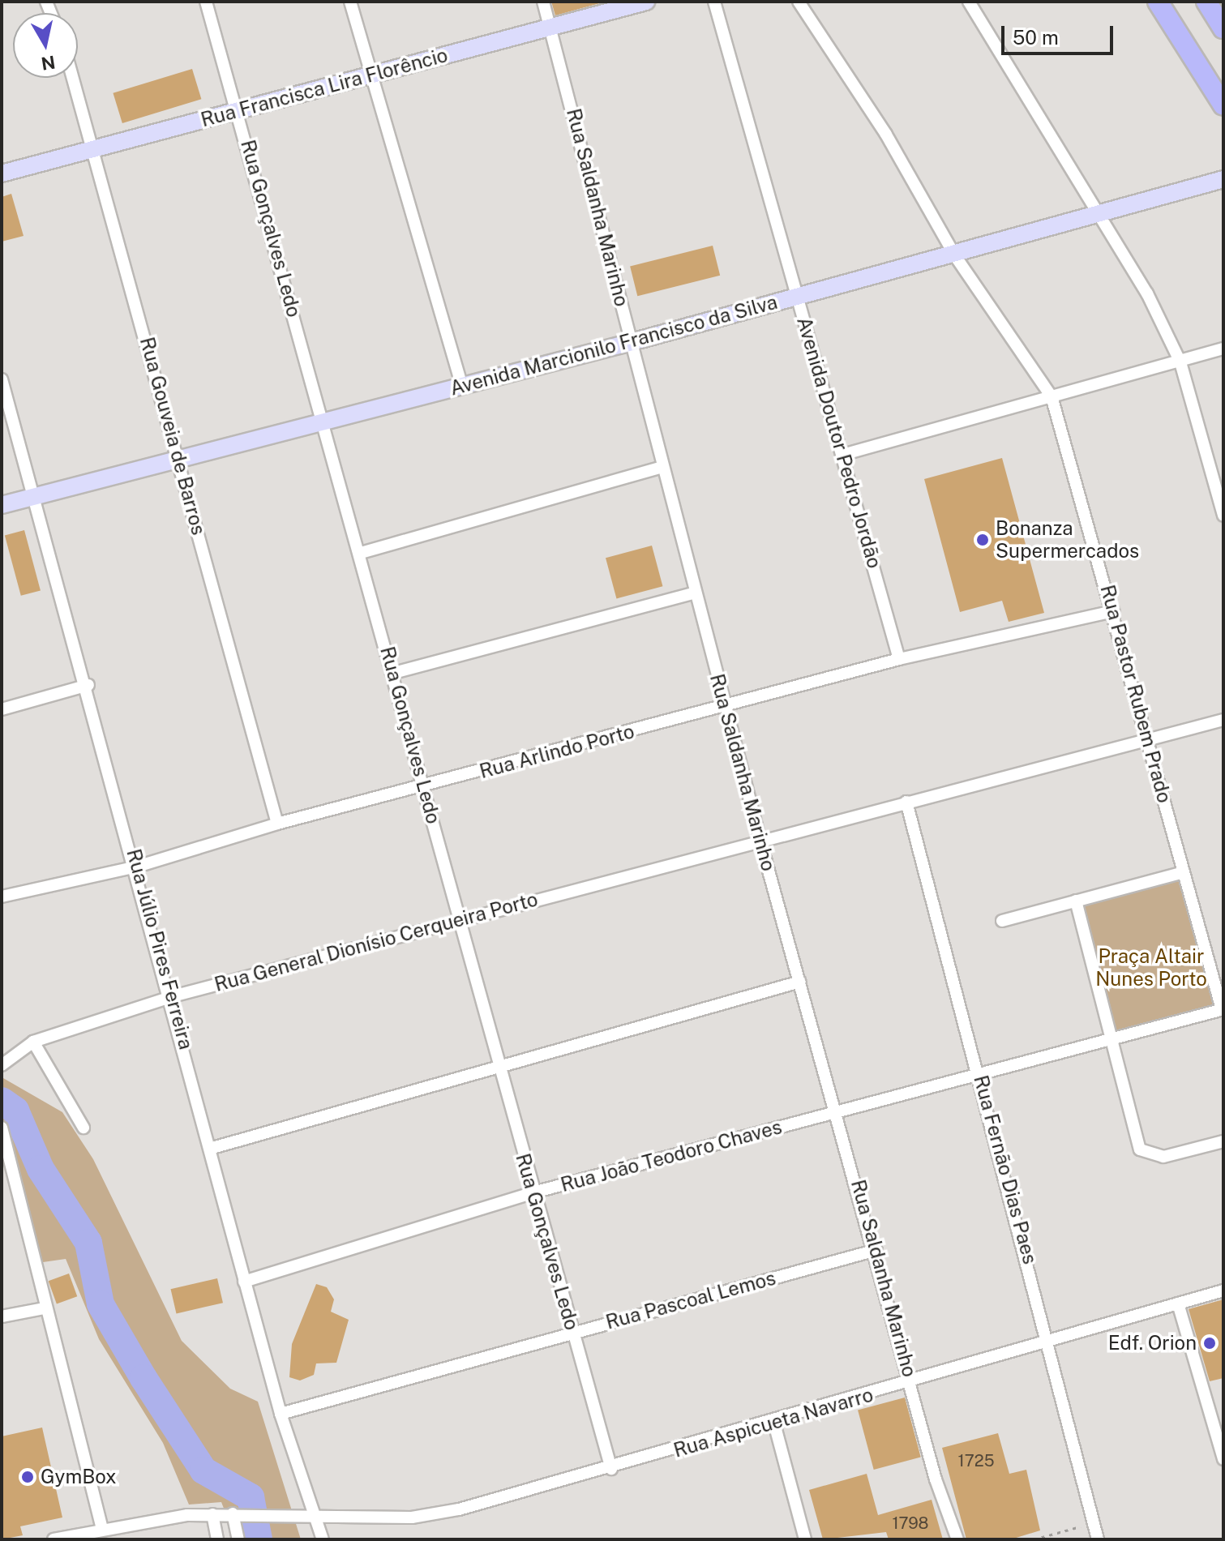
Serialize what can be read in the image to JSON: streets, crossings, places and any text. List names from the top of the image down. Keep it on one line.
{"streets":{"street":["Rua Francisca Lira Florêncio","Rua Saldanha Marinho","Rua Gonçalves Ledo","Avenida Marcionilo Francisco da Silva","Rua Gouveia de Barros","Avenida Doutor Pedro Jordão","Rua Pastor Rubem Prado","Rua Arlindo Porto","Rua General Dionísio Cerqueira Porto","Rua Júlio Pires Ferreira","Rua João Teodoro Chaves","Rua Fernão Dias Paes","Rua Pascoal Lemos","Rua Aspicueta Navarro"]},"crossings":[["Rua Francisca Lira Florêncio","Rua Saldanha Marinho"],["Rua Francisca Lira Florêncio","Rua Gonçalves Ledo"],["Rua Francisca Lira Florêncio","Rua Gouveia de Barros"],["Rua Saldanha Marinho","Avenida Marcionilo Francisco da Silva"],["Rua Saldanha Marinho","Rua Arlindo Porto"],["Rua Saldanha Marinho","Rua General Dionísio Cerqueira Porto"],["Rua Saldanha Marinho","Rua João Teodoro Chaves"],["Rua Saldanha Marinho","Rua Pascoal Lemos"],["Rua Saldanha Marinho","Rua Aspicueta Navarro"],["Rua Gonçalves Ledo","Avenida Marcionilo Francisco da Silva"],["Rua Gonçalves Ledo","Rua Arlindo Porto"],["Rua Gonçalves Ledo","Rua General Dionísio Cerqueira Porto"],["Rua Gonçalves Ledo","Rua João Teodoro Chaves"],["Rua Gonçalves Ledo","Rua Pascoal Lemos"],["Rua Gonçalves Ledo","Rua Aspicueta Navarro"],["Avenida Marcionilo Francisco da Silva","Rua Gouveia de Barros"],["Avenida Marcionilo Francisco da Silva","Avenida Doutor Pedro Jordão"],["Avenida Marcionilo Francisco da Silva","Rua Pastor Rubem Prado"],["Avenida Marcionilo Francisco da Silva","Rua Júlio Pires Ferreira"],["Rua Gouveia de Barros","Rua Arlindo Porto"],["Avenida Doutor Pedro Jordão","Rua Arlindo Porto"],["Rua Pastor Rubem Prado","Rua Arlindo Porto"],["Rua Pastor Rubem Prado","Rua General Dionísio Cerqueira Porto"],["Rua Pastor Rubem Prado","Rua João Teodoro Chaves"],["Rua Arlindo Porto","Rua Júlio Pires Ferreira"],["Rua General Dionísio Cerqueira Porto","Rua Júlio Pires Ferreira"],["Rua General Dionísio Cerqueira Porto","Rua Fernão Dias Paes"],["Rua Júlio Pires Ferreira","Rua João Teodoro Chaves"],["Rua Júlio Pires Ferreira","Rua Pascoal Lemos"],["Rua Júlio Pires Ferreira","Rua Aspicueta Navarro"],["Rua João Teodoro Chaves","Rua Fernão Dias Paes"],["Rua Fernão Dias Paes","Rua Aspicueta Navarro"]],"parks":["Praça Altair Nunes Porto"],"places":["Bonanza Supermercados","Edf. Orion","GymBox"],"house_numbers":["1725","1798"],"scale_bar":"50 m","north":"bottom"}
